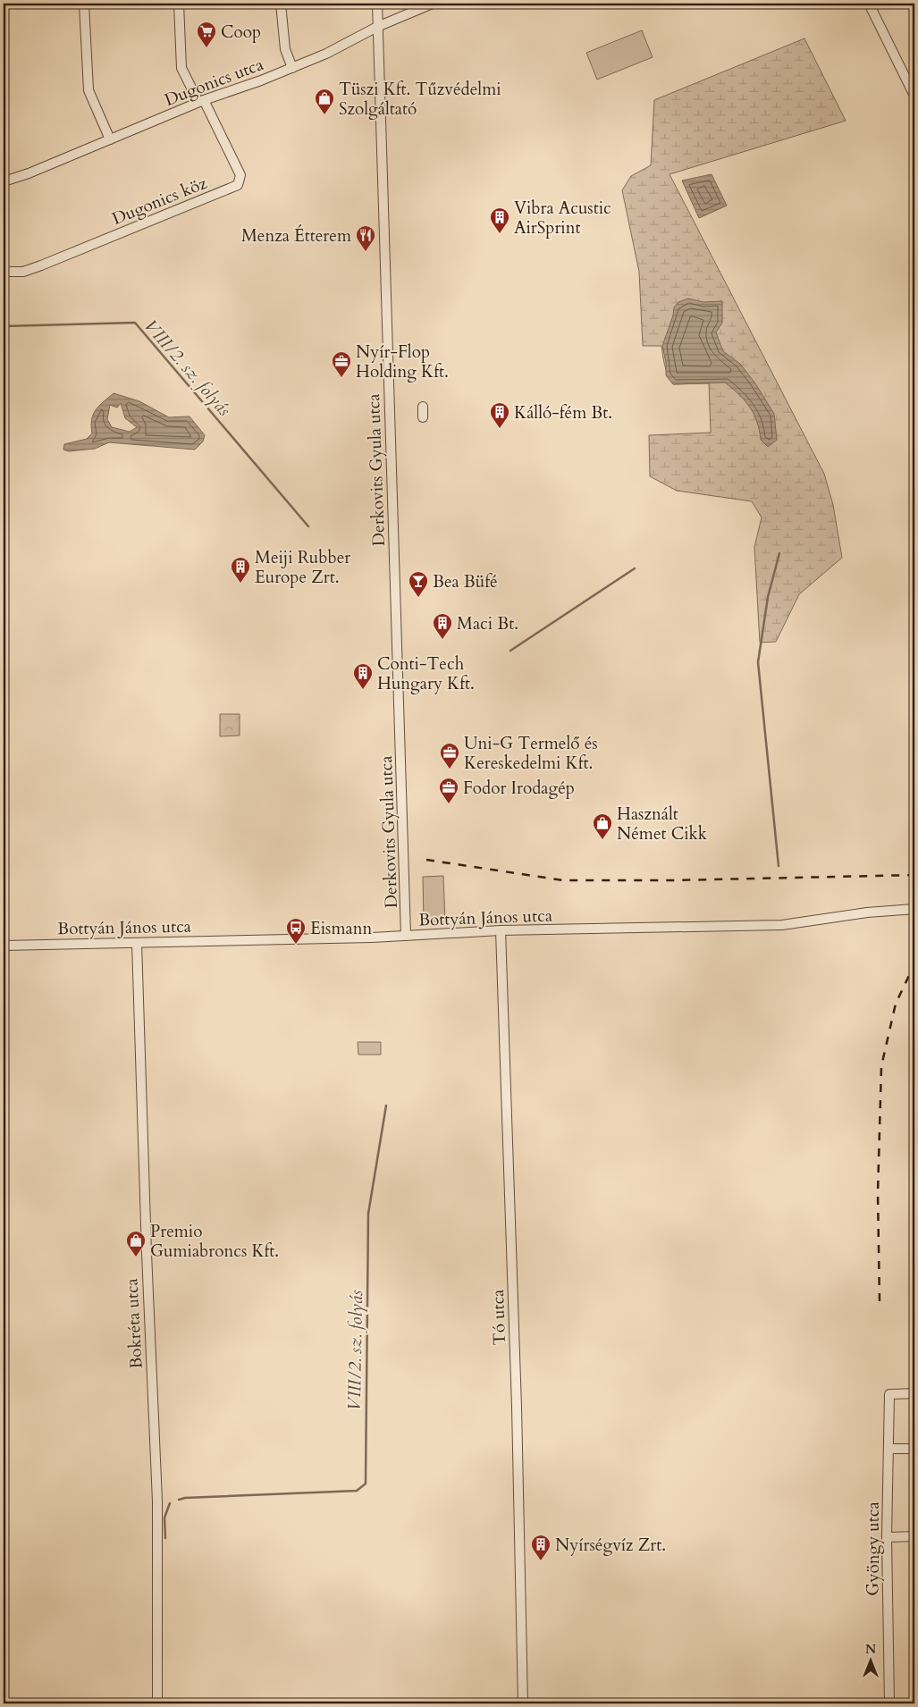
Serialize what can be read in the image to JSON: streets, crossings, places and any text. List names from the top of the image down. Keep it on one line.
{"streets":{"street":["Dugonics utca","Dugonics köz","Derkovits Gyula utca","Bottyán János utca","Tó utca","Bokréta utca","Gyöngy utca"]},"crossings":[["Dugonics utca","Dugonics köz"],["Dugonics utca","Derkovits Gyula utca"],["Derkovits Gyula utca","Bottyán János utca"],["Bottyán János utca","Tó utca"],["Bottyán János utca","Bokréta utca"]],"water":["VIII/2. sz. folyás"],"places":{"supermarket":["Coop"],"shop":["Tüszi Kft. Tűzvédelmi Szolgáltató","Használt Német Cikk","Premio Gumiabroncs Kft."],"building":["Vibra Acustic AirSprint","Kálló-fém Bt.","Meiji Rubber Europe Zrt.","Maci Bt.","Conti-Tech Hungary Kft.","Nyírségvíz Zrt."],"restaurant":["Menza Étterem"],"office":["Nyír-Flop Holding Kft.","Uni-G Termelő és Kereskedelmi Kft.","Fodor Irodagép"],"bar":["Bea Büfé"],"bus stop":["Eismann"]},"north":"top"}
